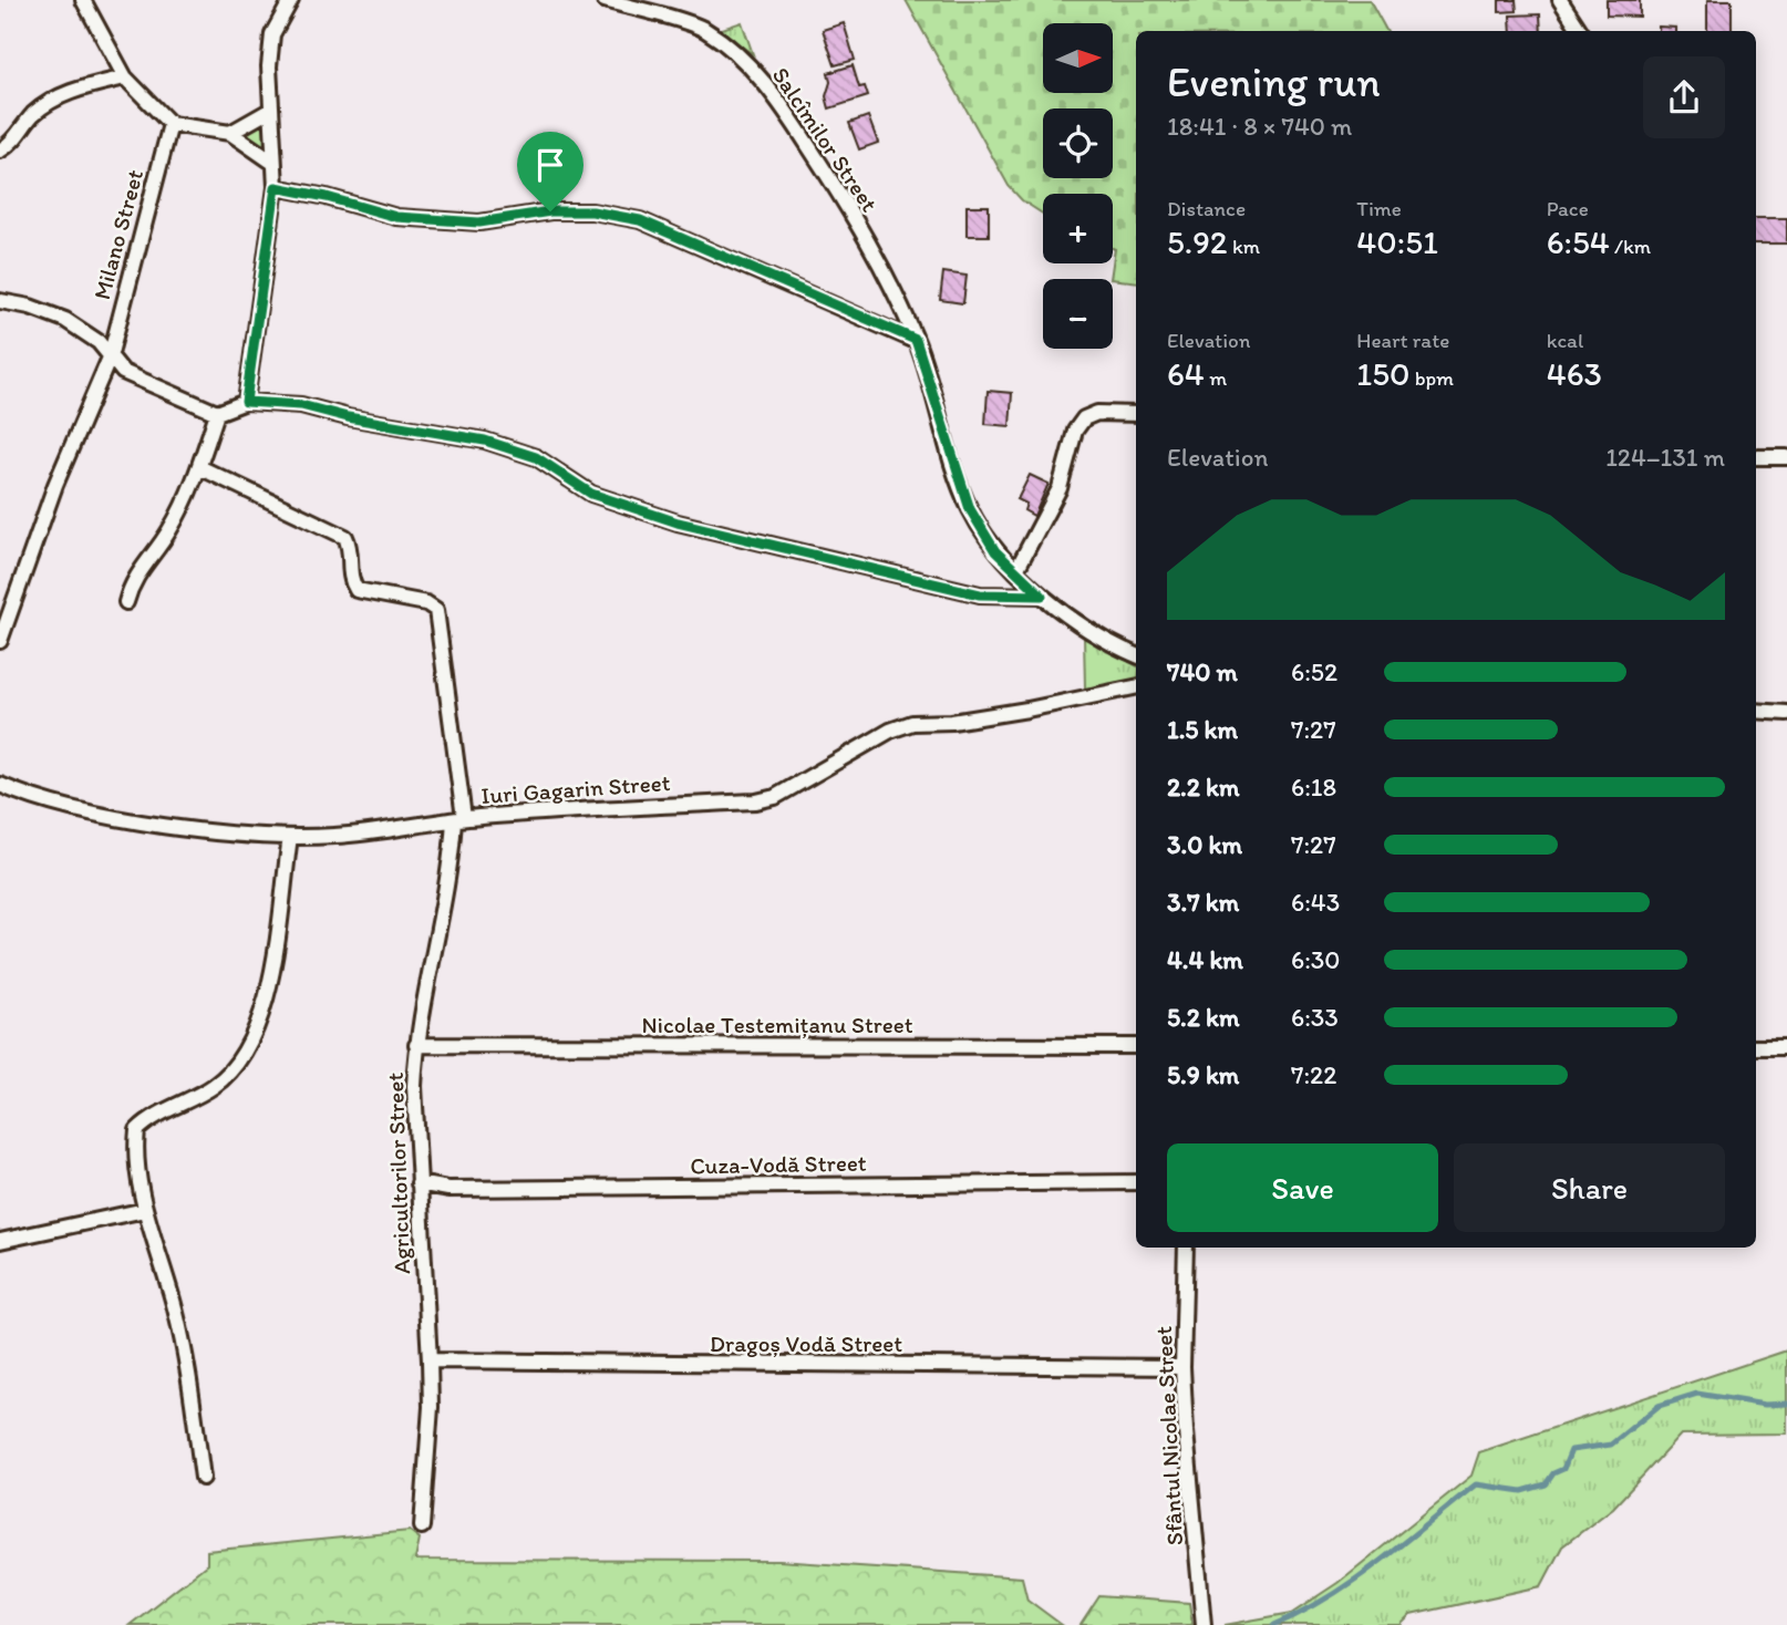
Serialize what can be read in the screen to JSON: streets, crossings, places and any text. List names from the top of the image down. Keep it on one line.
{"streets":{"street":["Salcîmilor Street","Milano Street","Iuri Gagarin Street","Nicolae Testemițanu Street","Cuza-Vodă Street","Agricultorilor Street","Dragoș Vodă Street","Sfântul Nicolae Street"]},"crossings":[["Iuri Gagarin Street","Agricultorilor Street"],["Nicolae Testemițanu Street","Agricultorilor Street"],["Cuza-Vodă Street","Agricultorilor Street"],["Agricultorilor Street","Dragoș Vodă Street"],["Dragoș Vodă Street","Sfântul Nicolae Street"]],"north":"right","page":{"map_buttons":["+","−"],"heading":["Evening run","18:41 · 8 × 740 m"],"stats":[["Distance","5.92 km"],["Time","40:51"],["Pace","6:54 /km"],["Elevation","64 m"],["Heart rate","150 bpm"],["kcal","463"]],"chart":["Elevation","124–131 m"],"list":[{"name":"740 m","note":"6:52"},{"name":"1.5 km","note":"7:27"},{"name":"2.2 km","note":"6:18"},{"name":"3.0 km","note":"7:27"},{"name":"3.7 km","note":"6:43"},{"name":"4.4 km","note":"6:30"},{"name":"5.2 km","note":"6:33"},{"name":"5.9 km","note":"7:22"}],"buttons":["Save","Share"]}}
